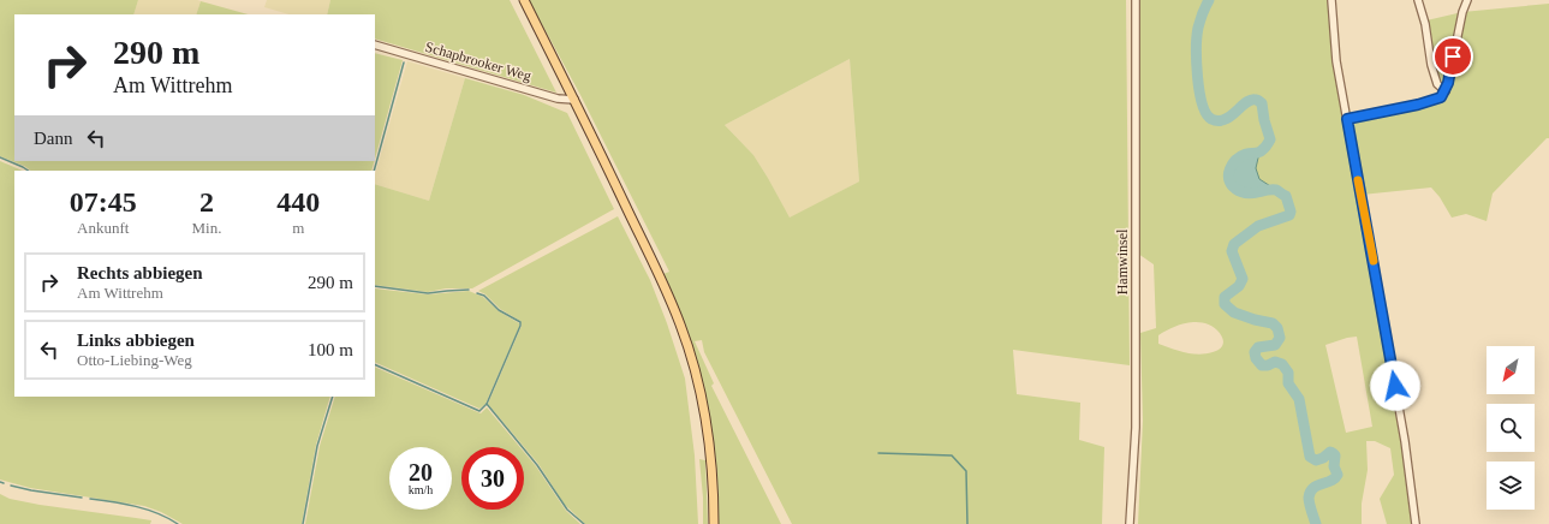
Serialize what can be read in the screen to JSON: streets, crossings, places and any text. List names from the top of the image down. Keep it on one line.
{"streets":{"street":["Schapbrooker Weg","Hamwinsel"]},"north":"bottom left","page":{"turn":["290 m","Am Wittrehm"],"then":"Dann","eta":["07:45","Ankunft","2","Min.","440","m"],"list":[{"name":"Rechts abbiegen","note":"Am Wittrehm","value":"290 m"},{"name":"Links abbiegen","note":"Otto-Liebing-Weg","value":"100 m"}],"speed":"20 km/h","limit":"30"}}
